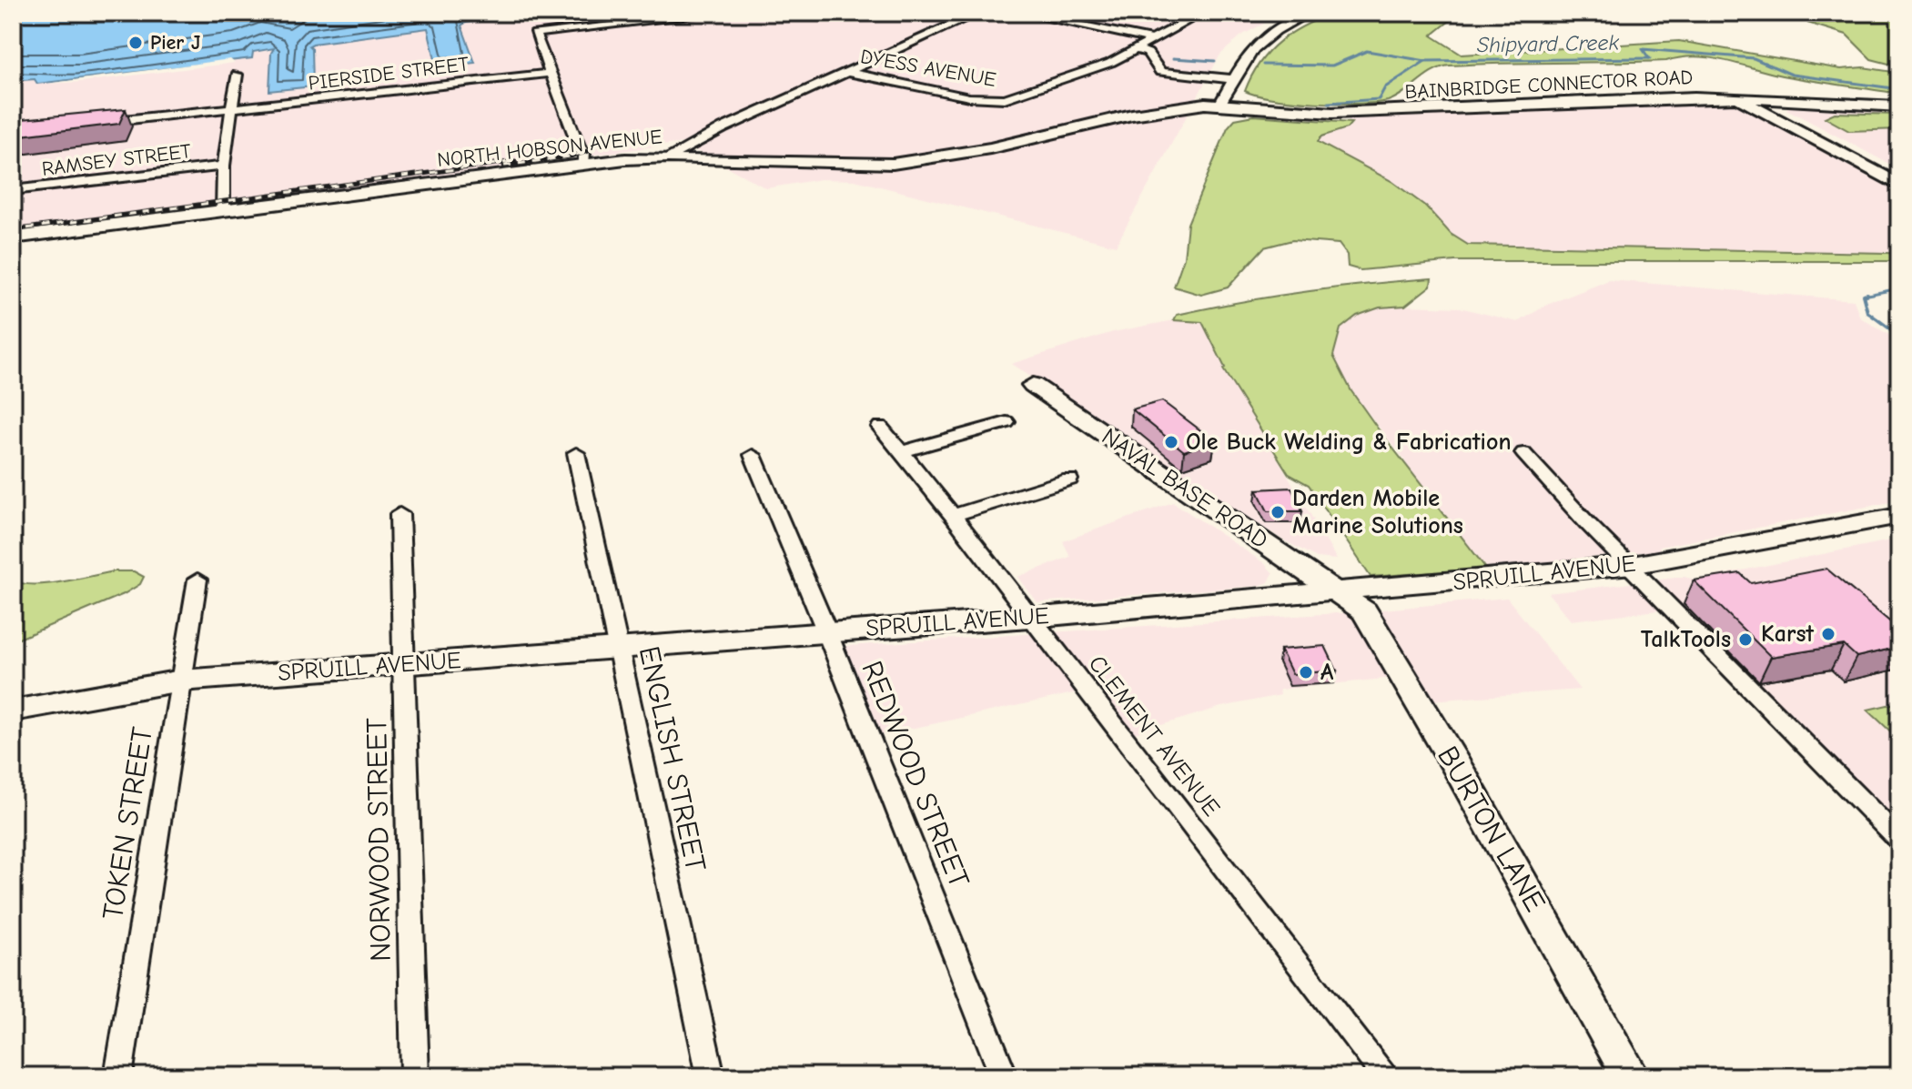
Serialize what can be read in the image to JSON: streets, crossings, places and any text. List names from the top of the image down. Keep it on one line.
{"streets":{"street":["DYESS AVENUE","PIERSIDE STREET","BAINBRIDGE CONNECTOR ROAD","NORTH HOBSON AVENUE","RAMSEY STREET","NAVAL BASE ROAD","SPRUILL AVENUE","CLEMENT AVENUE","ENGLISH STREET","REDWOOD STREET","TOKEN STREET","BURTON LANE","NORWOOD STREET"]},"crossings":[["BAINBRIDGE CONNECTOR ROAD","NORTH HOBSON AVENUE"],["NAVAL BASE ROAD","SPRUILL AVENUE"],["NAVAL BASE ROAD","BURTON LANE"],["SPRUILL AVENUE","CLEMENT AVENUE"],["SPRUILL AVENUE","ENGLISH STREET"],["SPRUILL AVENUE","REDWOOD STREET"],["SPRUILL AVENUE","TOKEN STREET"],["SPRUILL AVENUE","BURTON LANE"],["SPRUILL AVENUE","NORWOOD STREET"]],"water":["Shipyard Creek"],"places":["Pier J","Ole Buck Welding & Fabrication","Darden Mobile Marine Solutions","Karst","TalkTools","A"]}
